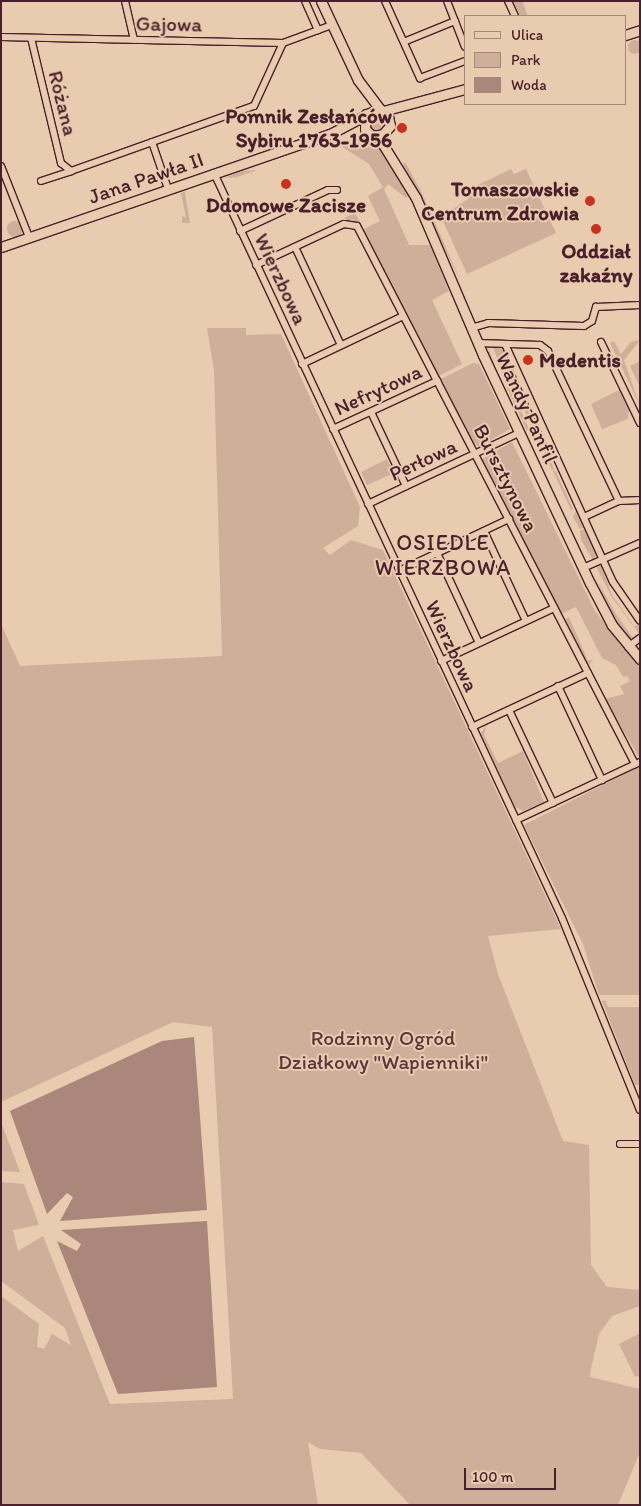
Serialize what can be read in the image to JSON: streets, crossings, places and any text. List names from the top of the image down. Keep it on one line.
{"streets":{"street":["Gajowa","Różana","Jana Pawła II","Wierzbowa","Nefrytowa","Wandy Panfil","Perłowa","Bursztynowa"]},"crossings":[["Gajowa","Różana"],["Jana Pawła II","Wierzbowa"],["Jana Pawła II","Wandy Panfil"],["Wierzbowa","Nefrytowa"],["Wierzbowa","Perłowa"],["Nefrytowa","Bursztynowa"],["Wandy Panfil","Perłowa"],["Perłowa","Bursztynowa"]],"districts":["OSIEDLE WIERZBOWA"],"parks":["Rodzinny Ogród Działkowy \"Wapienniki\""],"places":["Pomnik Zesłańców Sybiru 1763-1956","Ddomowe Zacisze","Tomaszowskie Centrum Zdrowia","Oddział zakaźny","Medentis"],"legend":["Ulica","Park","Woda"],"scale_bar":"100 m"}
